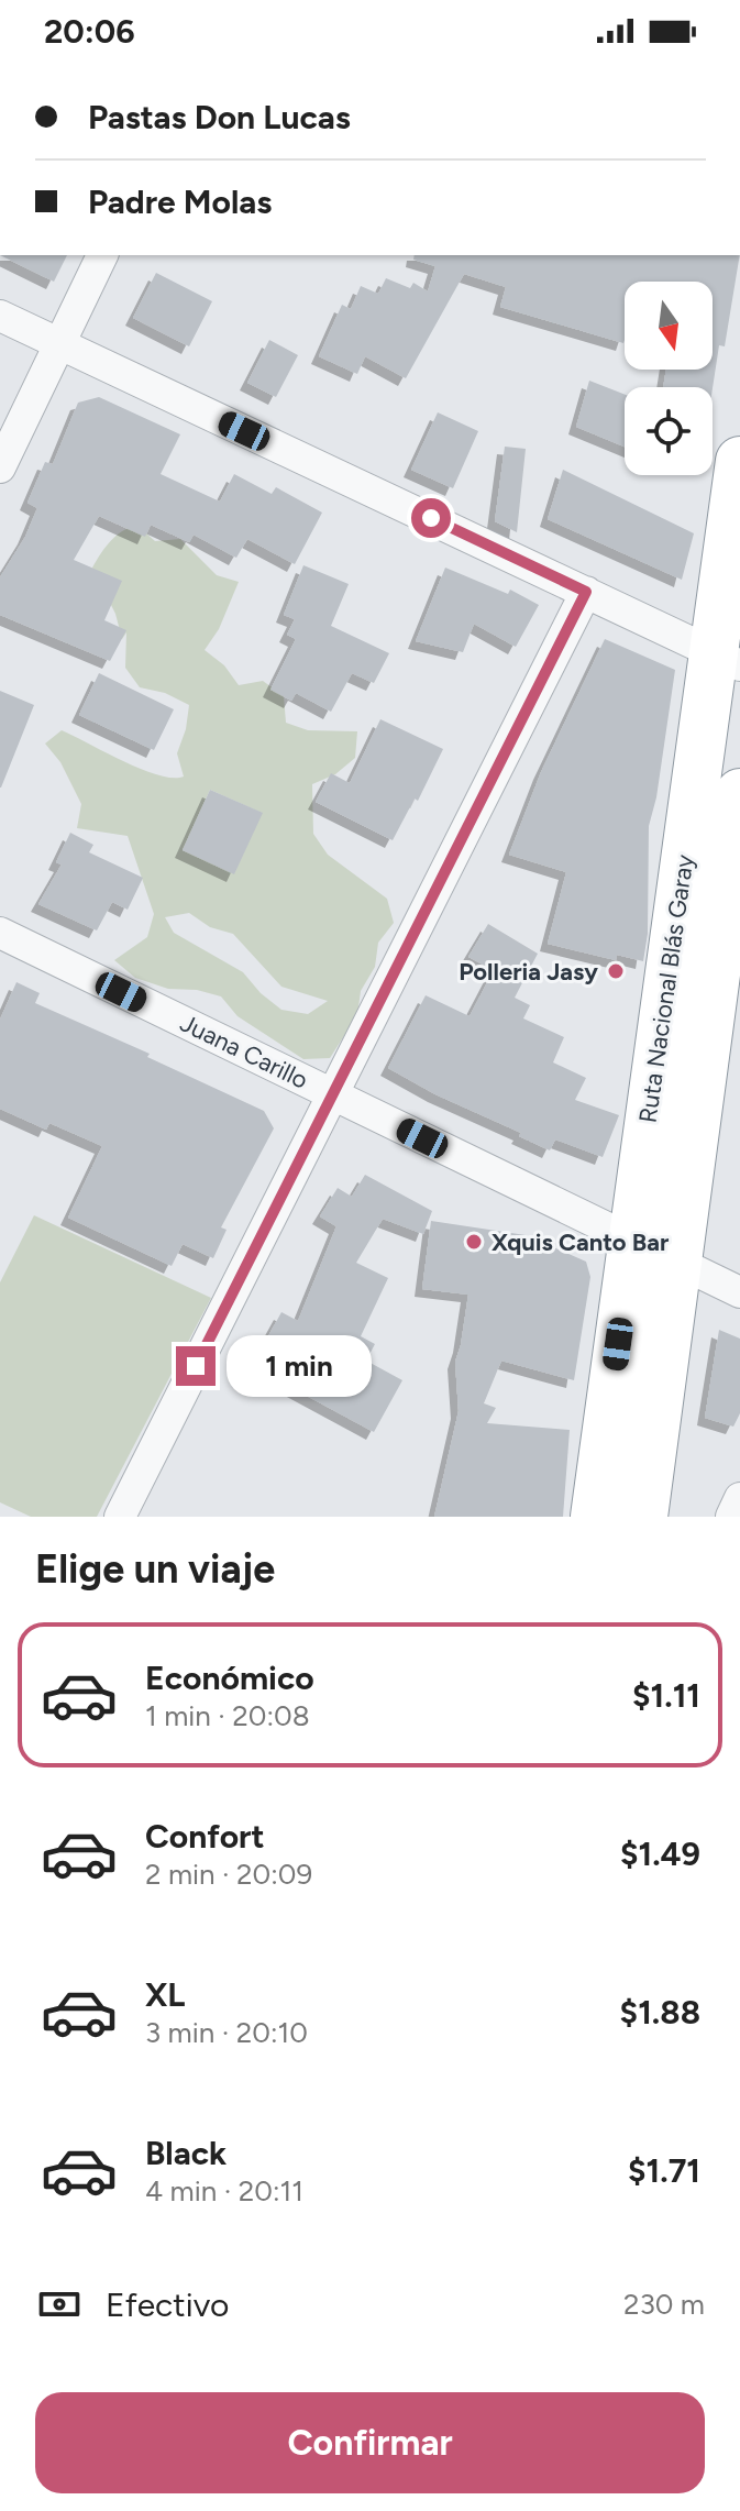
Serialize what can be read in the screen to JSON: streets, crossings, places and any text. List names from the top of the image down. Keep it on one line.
{"streets":{"highway":["Ruta Nacional Blás Garay"],"street":["Juana Carillo"]},"crossings":[["Ruta Nacional Blás Garay","Juana Carillo"]],"places":["Polleria Jasy","Xquis Canto Bar"],"north":"bottom","page":{"status":"20:06","banner":["Pastas Don Lucas","Padre Molas"],"bubble":"1 min","heading":"Elige un viaje","list":[{"name":"Económico","note":"1 min · 20:08","value":"$1.11"},{"name":"Confort","note":"2 min · 20:09","value":"$1.49"},{"name":"XL","note":"3 min · 20:10","value":"$1.88"},{"name":"Black","note":"4 min · 20:11","value":"$1.71"}],"pay":["Efectivo","230 m"],"buttons":"Confirmar"}}
